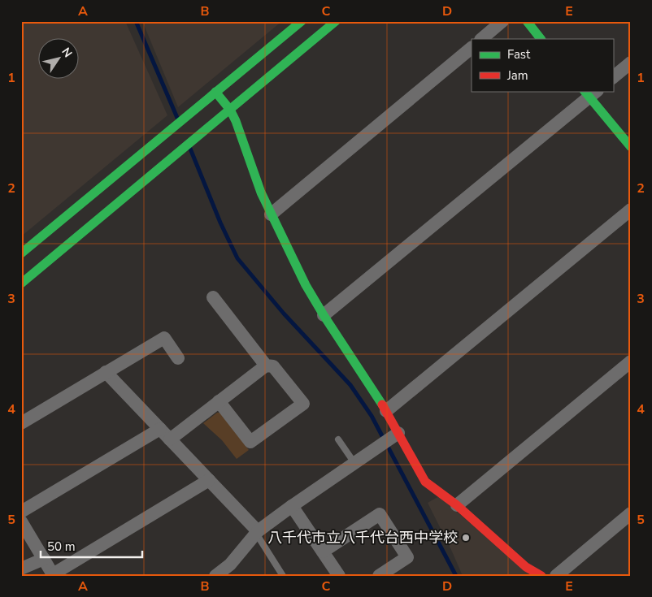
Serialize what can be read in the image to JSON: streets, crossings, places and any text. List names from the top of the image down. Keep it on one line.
{"places":["八千代市立八千代台西中学校"],"legend":["Fast","Jam"],"scale_bar":"50 m","north":"top right","grid":{"columns":["A","B","C","D","E"],"rows":["1","2","3","4","5"]}}
